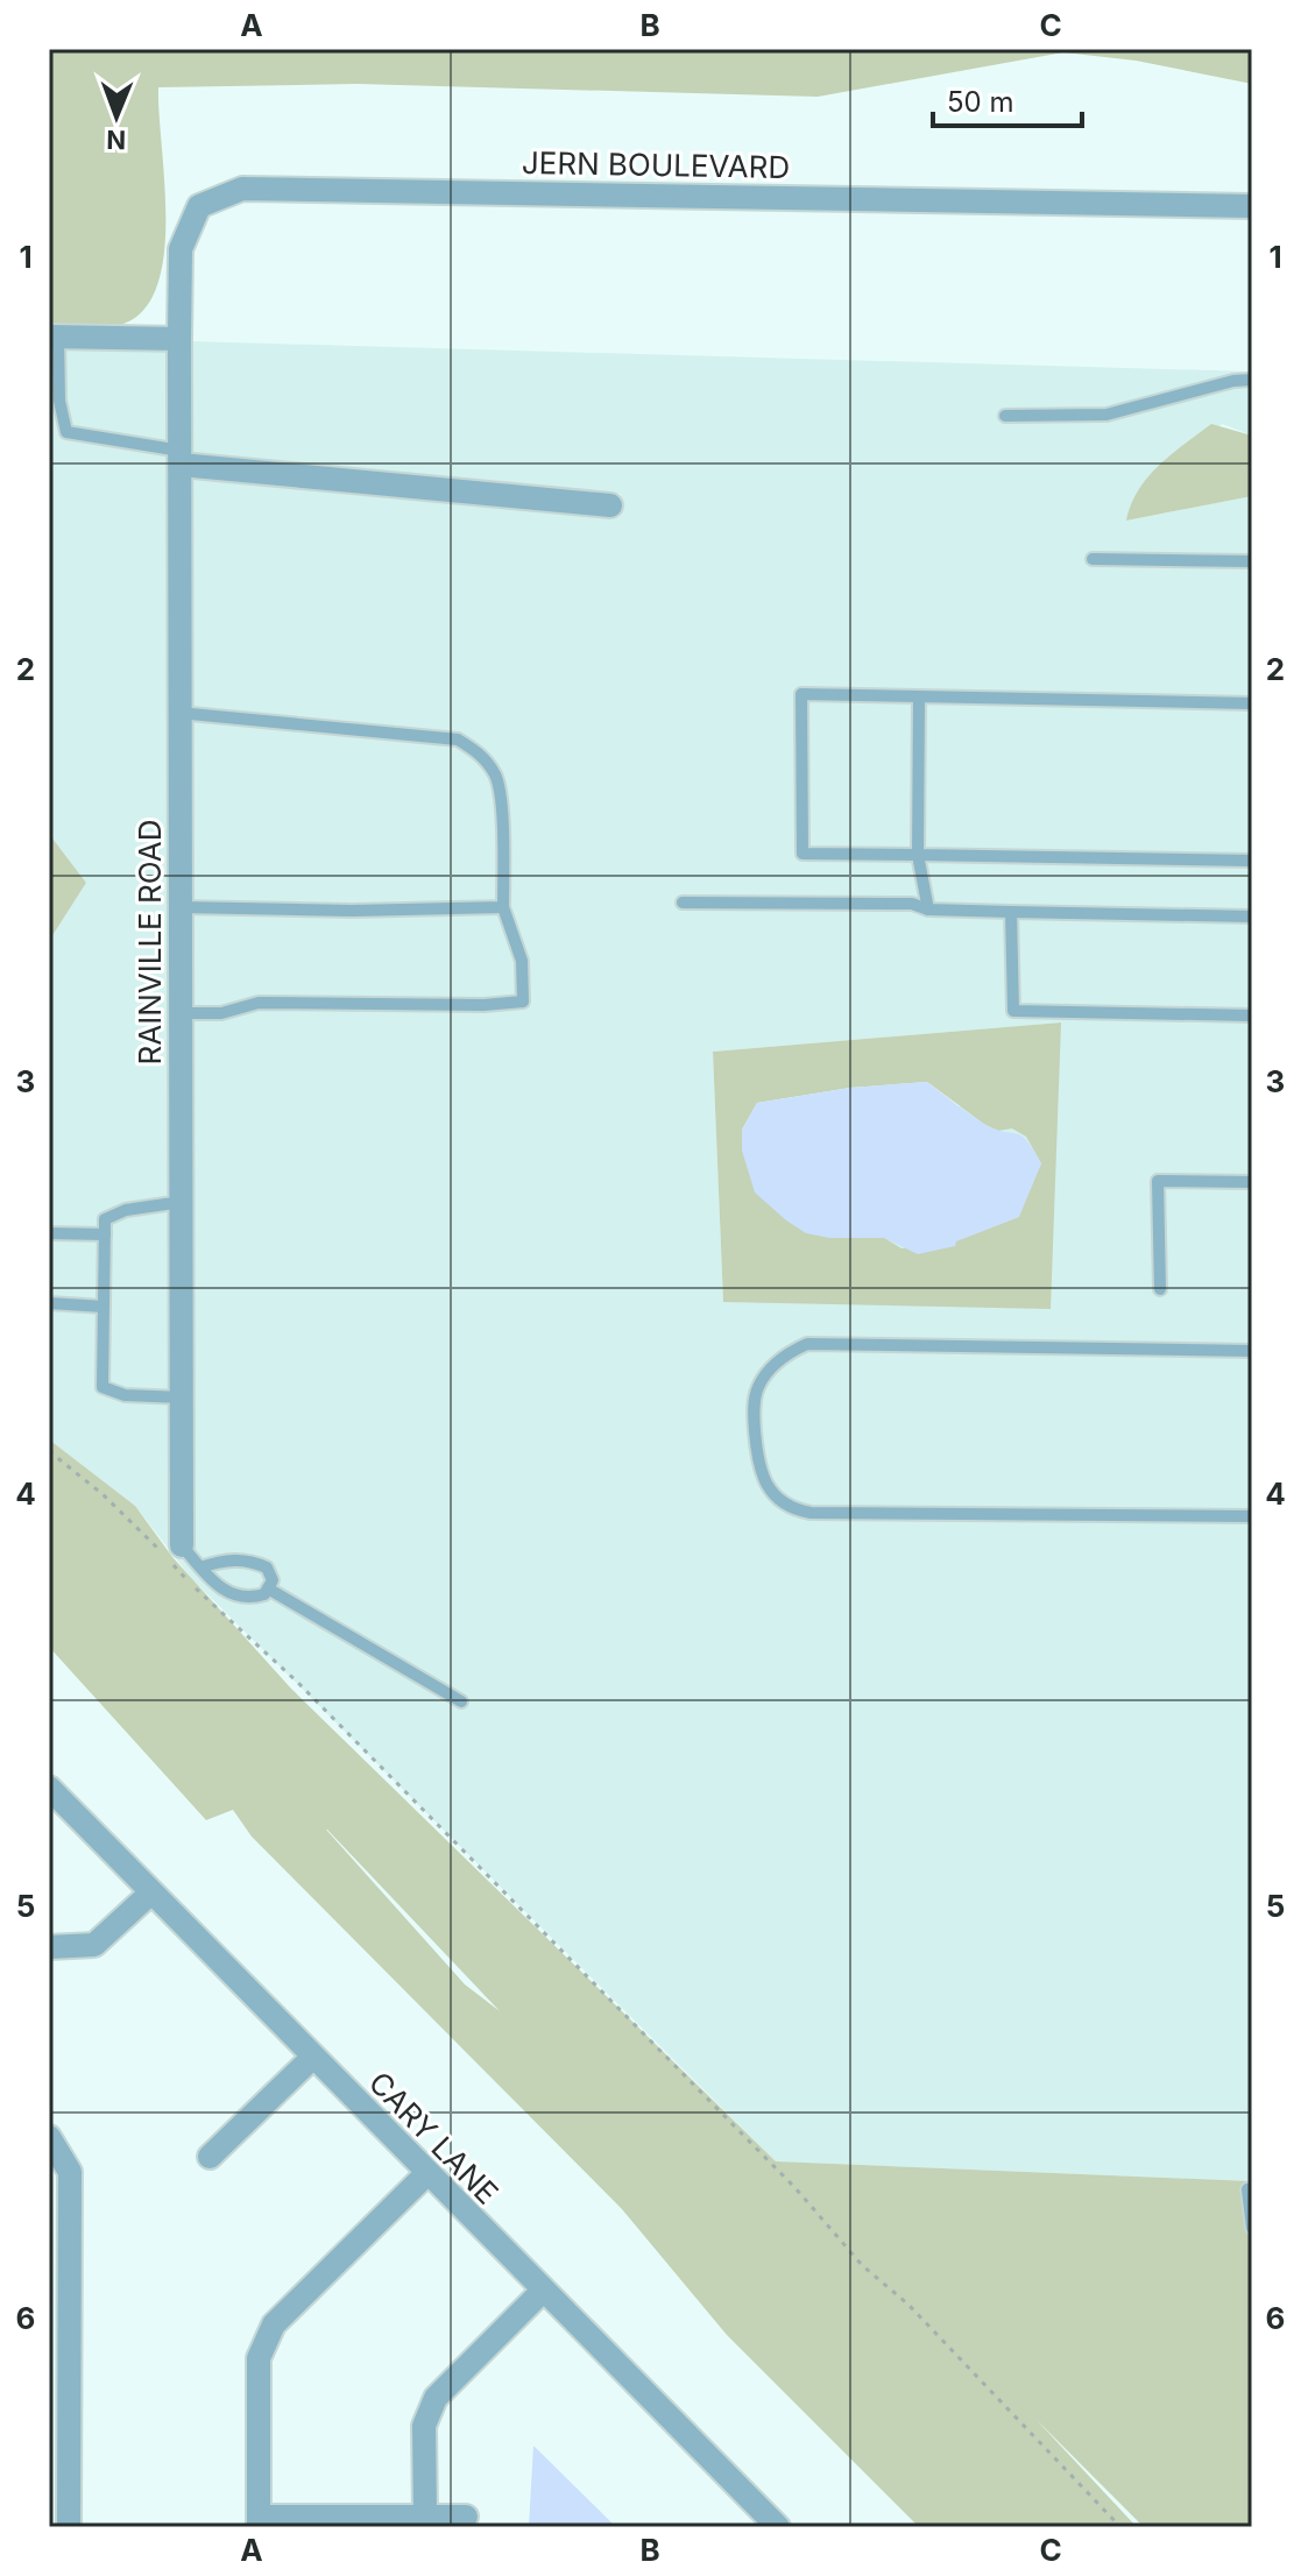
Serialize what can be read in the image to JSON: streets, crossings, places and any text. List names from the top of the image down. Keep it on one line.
{"streets":{"street":["JERN BOULEVARD","RAINVILLE ROAD","CARY LANE"]},"crossings":[["JERN BOULEVARD","RAINVILLE ROAD"]],"scale_bar":"50 m","north":"bottom","grid":{"columns":["A","B","C"],"rows":["1","2","3","4","5","6"]}}
